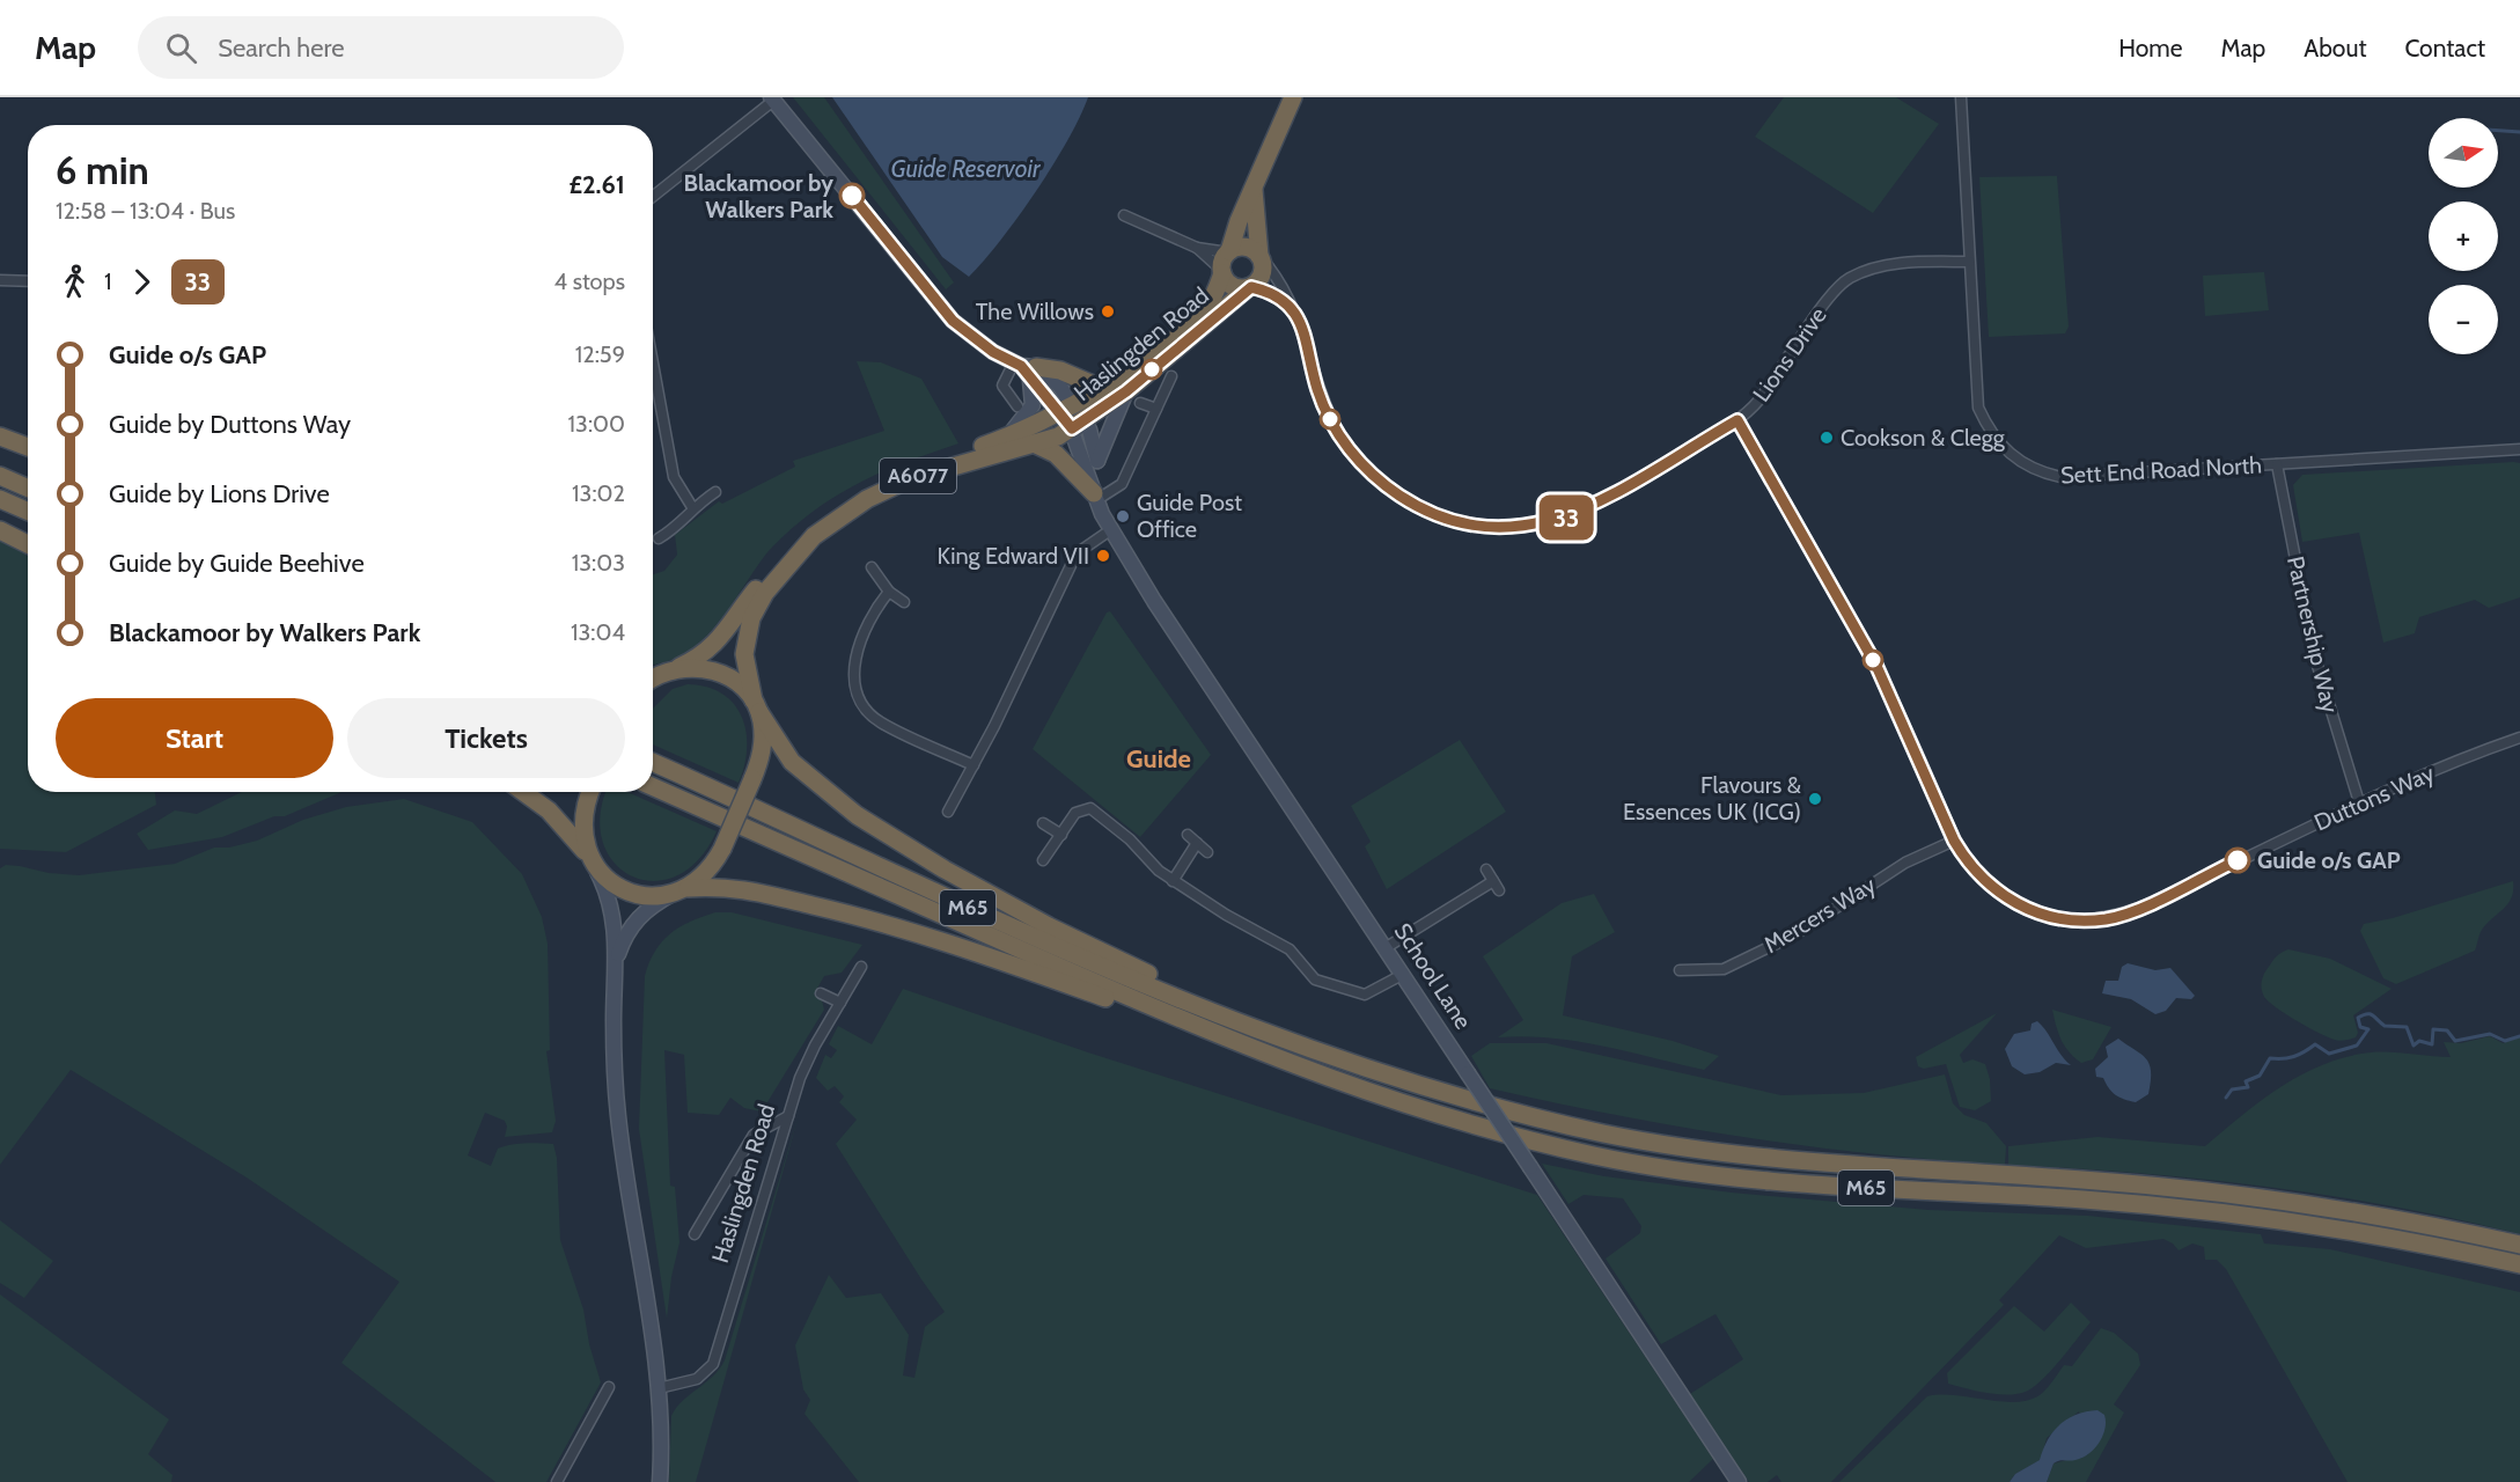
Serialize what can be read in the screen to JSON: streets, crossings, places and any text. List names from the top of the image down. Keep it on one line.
{"streets":{"highway":["Haslingden Road","A6077","M65"],"main road":["School Lane"],"street":["Lions Drive","Sett End Road North","Partnership Way","Duttons Way","Mercers Way"]},"crossings":[["Haslingden Road","Lions Drive"],["Haslingden Road","A6077"],["Haslingden Road","School Lane"],["Lions Drive","Sett End Road North"],["Lions Drive","A6077"],["Lions Drive","Duttons Way"],["Sett End Road North","Partnership Way"],["Partnership Way","Duttons Way"],["Duttons Way","Mercers Way"]],"districts":["Guide"],"water":["Guide Reservoir"],"places":["Blackamoor by Walkers Park","The Willows","Cookson & Clegg","Guide Post Office","King Edward VII","Flavours & Essences UK (ICG)","Guide o/s GAP"],"lines":["bus line 33"],"north":"right","page":{"header":"Map","search":"Search here","nav":["Home","Map","About","Contact"],"on_map":"33","map_buttons":["+","−"],"heading":["6 min","12:58 – 13:04 · Bus","£2.61"],"legs":["1","33","4 stops"],"list":[{"name":"Guide o/s GAP","value":"12:59"},{"name":"Guide by Duttons Way","value":"13:00"},{"name":"Guide by Lions Drive","value":"13:02"},{"name":"Guide by Guide Beehive","value":"13:03"},{"name":"Blackamoor by Walkers Park","value":"13:04"}],"buttons":["Start","Tickets"]}}
